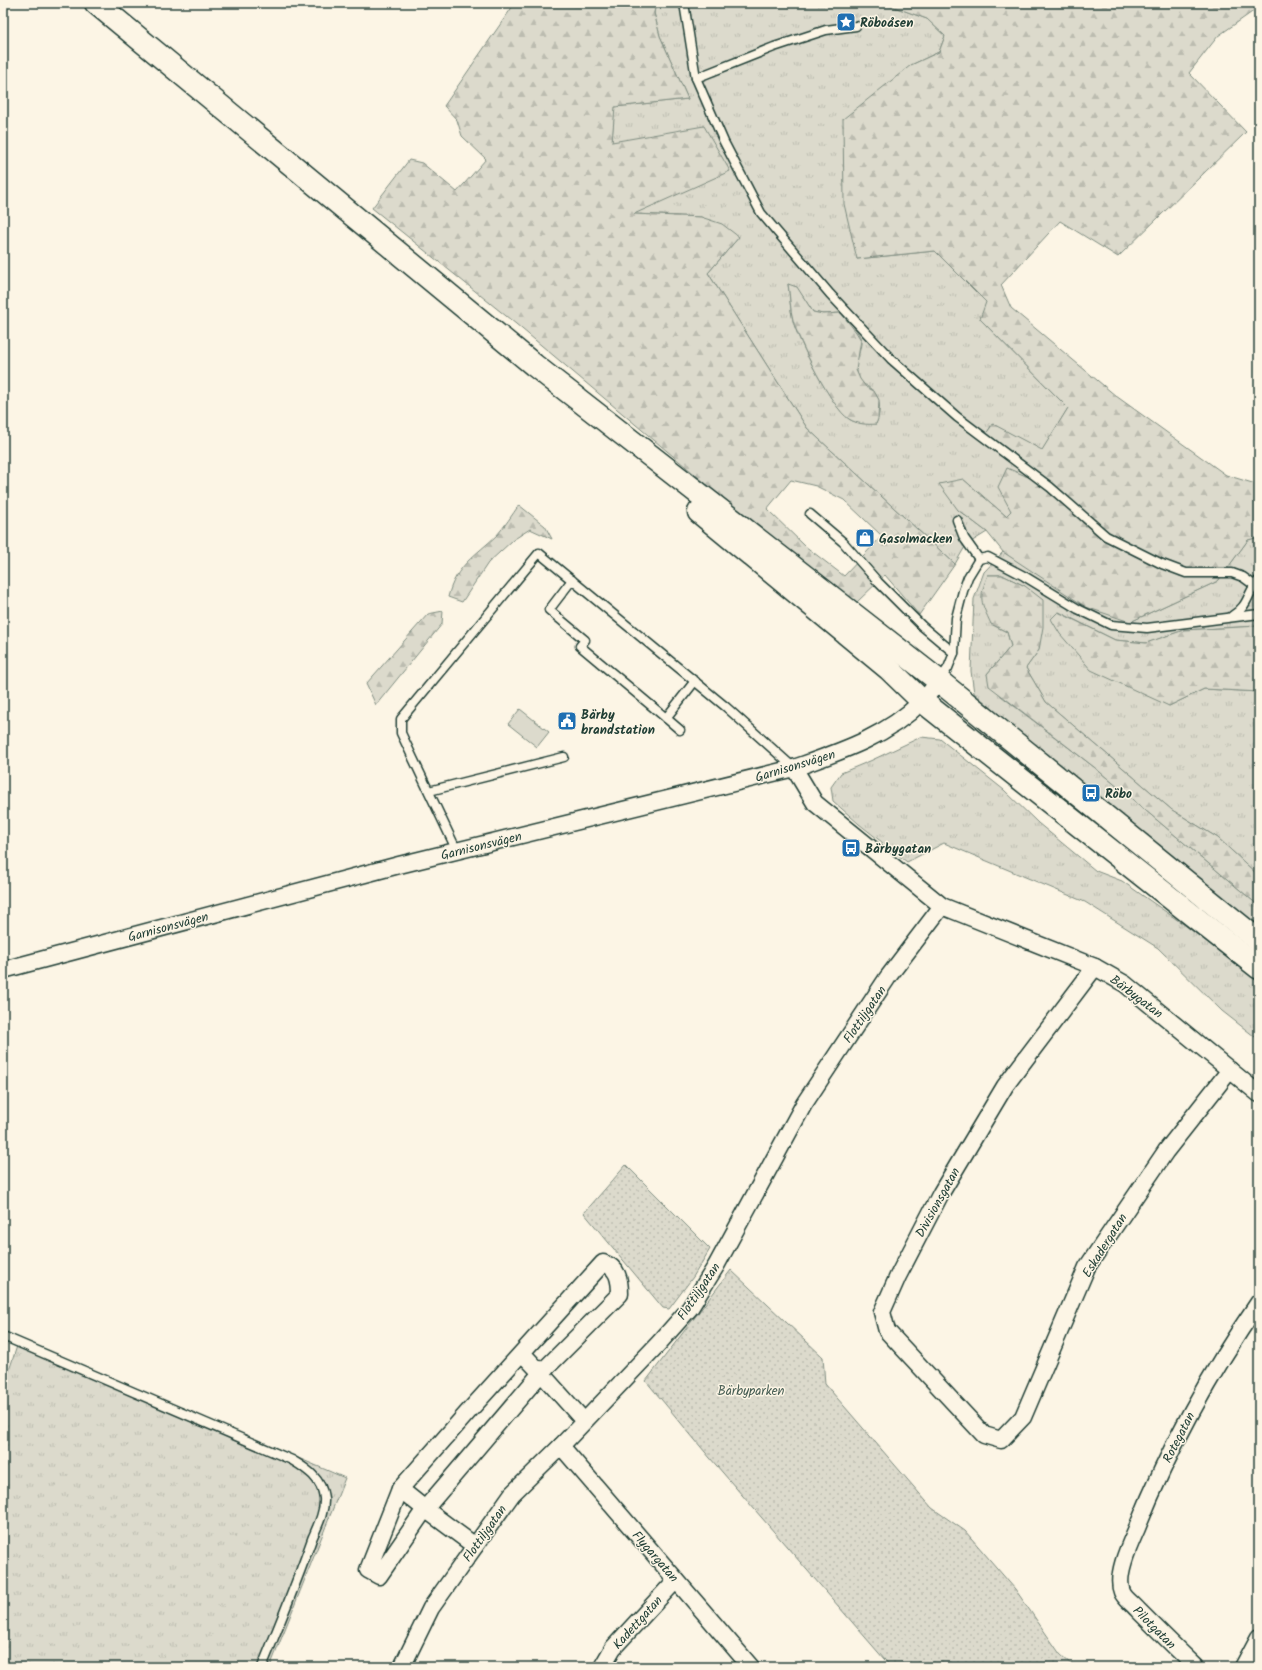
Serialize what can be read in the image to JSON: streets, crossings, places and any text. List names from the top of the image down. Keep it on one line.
{"streets":{"street":["Garnisonsvägen","Bärbygatan","Flottiljgatan","Divisionsgatan","Eskadergatan","Rotegatan","Flygargatan","Kadettgatan","Pilotgatan"]},"crossings":[["Garnisonsvägen","Bärbygatan"],["Bärbygatan","Flottiljgatan"],["Bärbygatan","Divisionsgatan"],["Bärbygatan","Eskadergatan"],["Flottiljgatan","Flygargatan"],["Divisionsgatan","Eskadergatan"],["Rotegatan","Pilotgatan"],["Flygargatan","Kadettgatan"]],"parks":["Bärbyparken"],"places":{"place":["Röboåsen"],"shop":["Gasolmacken"],"public building":["Bärby brandstation"],"bus stop":["Röbo","Bärbygatan"]}}
